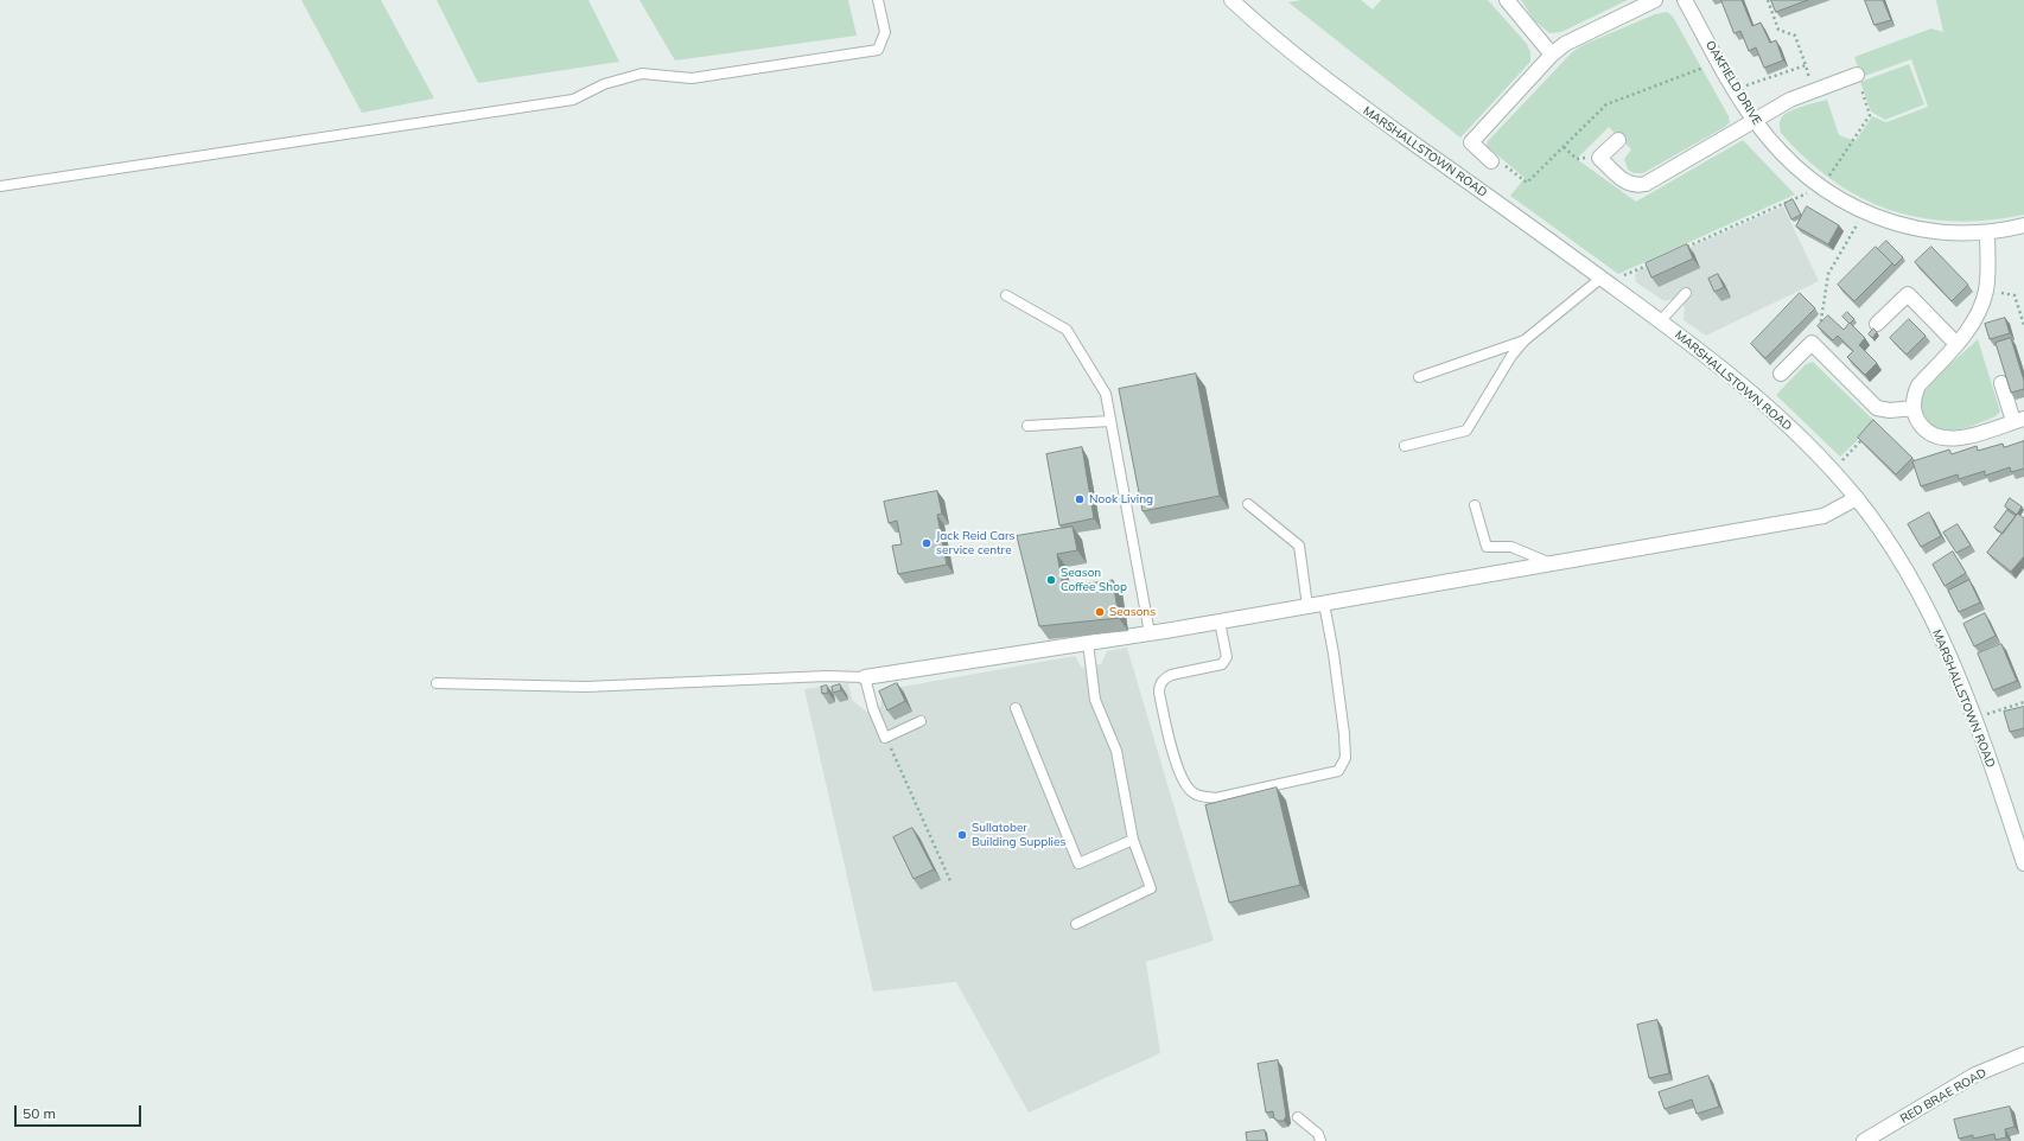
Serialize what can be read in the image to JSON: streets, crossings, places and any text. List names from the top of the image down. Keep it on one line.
{"streets":{"street":["OAKFIELD DRIVE","MARSHALLSTOWN ROAD","RED BRAE ROAD"]},"places":["Nook Living","Jack Reid Cars service centre","Season Coffee Shop","Seasons","Sullatober Building Supplies"],"scale_bar":"50 m"}
